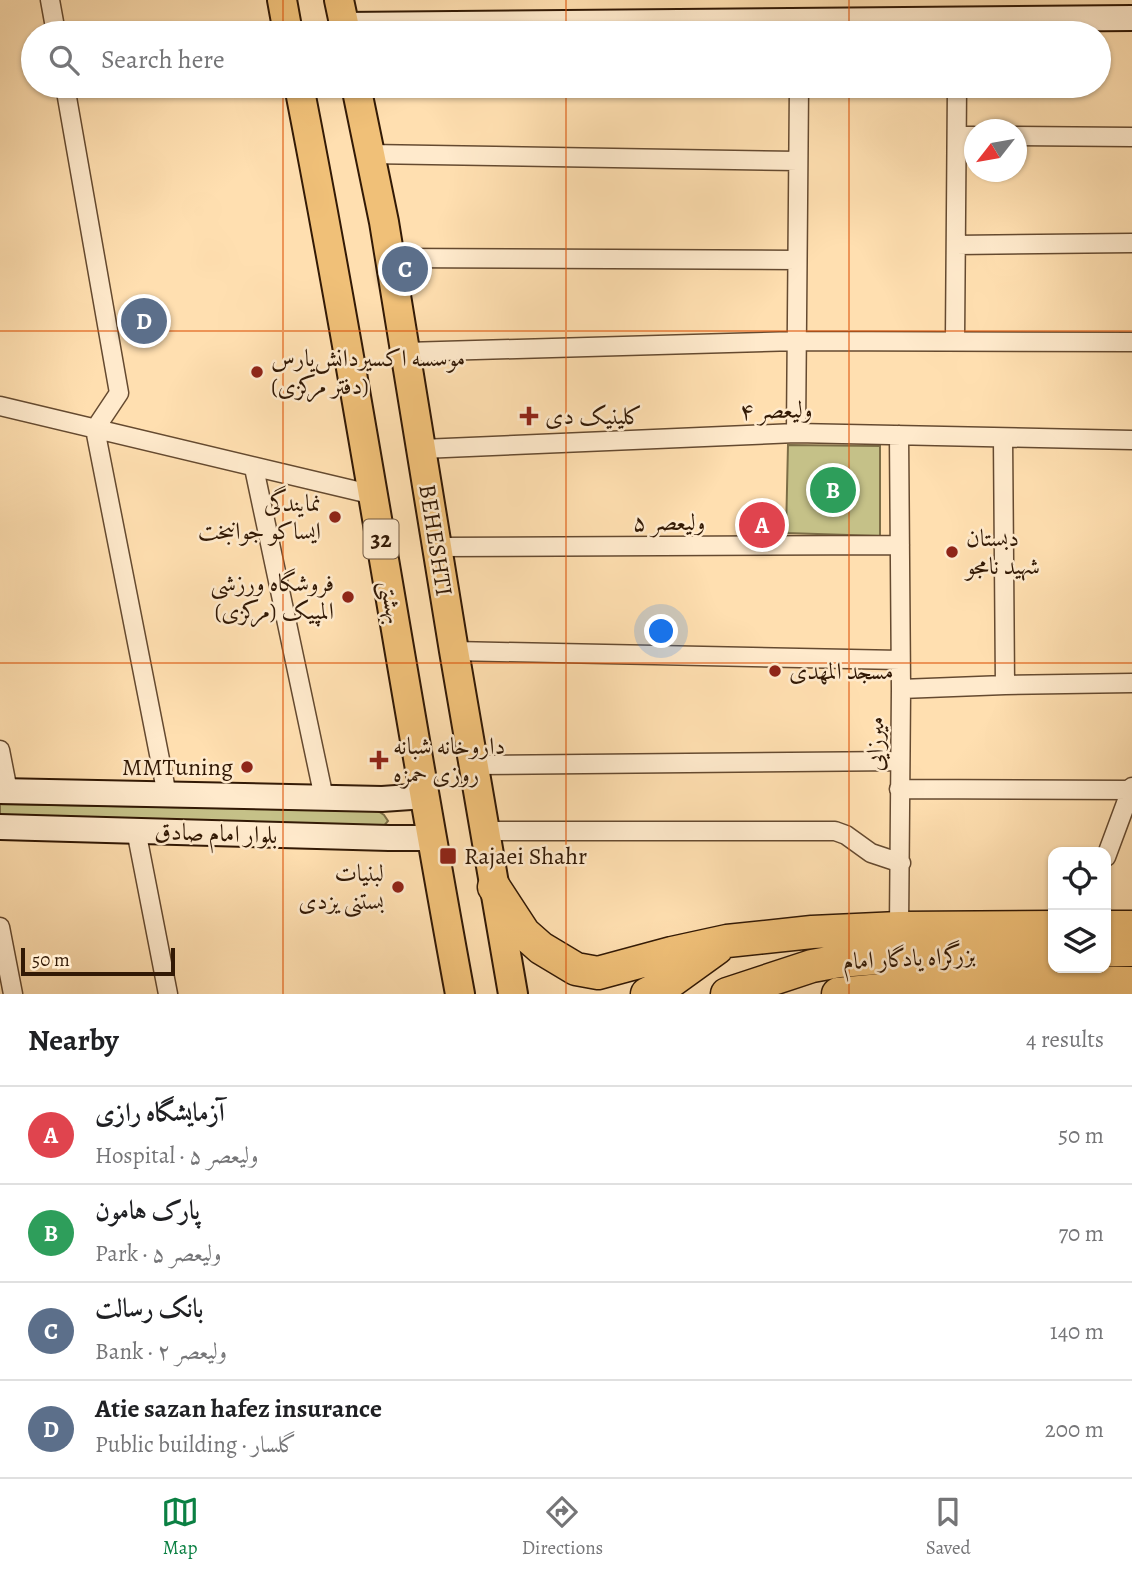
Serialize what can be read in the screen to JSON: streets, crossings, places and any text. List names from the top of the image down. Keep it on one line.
{"streets":{"highway":["بزرگراه یادگار امام"],"main road":["32","BEHESHTI","بهشتى","بلوار امام صادق"],"street":["ولیعصر ۴","ولیعصر ۵","میرزایی"]},"crossings":[["ولیعصر ۴","BEHESHTI"],["ولیعصر ۴","میرزایی"],["ولیعصر ۵","BEHESHTI"],["ولیعصر ۵","میرزایی"],["بهشتى","بلوار امام صادق"]],"places":{"other":["موسسه اکسیردانش‌پارس (دفتر مرکزی)","نمایندگی ایساکو جوانبخت","دبستان شهید نامجو","فروشگاه ورزشی المپیک (مرکزی)","مسجد المهدی","MMTuning","لبنیات بستنی یزدی"],"health":["کلینیک دی","داروخانه شبانه روزی حمزه"],"transit":["Rajaei Shahr"]},"scale_bar":"50 m","north":"bottom left","page":{"search":"Search here","pins":["C","D","B","A"],"scale":"50 m","heading":["Nearby","4 results"],"list":[{"mark":"A","name":"آزمایشگاه رازی","note":"Hospital · ولیعصر ۵","value":"50 m"},{"mark":"B","name":"پارک هامون","note":"Park · ولیعصر ۵","value":"70 m"},{"mark":"C","name":"بانک رسالت","note":"Bank · ولیعصر ۲","value":"140 m"},{"mark":"D","name":"Atie sazan hafez insurance","note":"Public building · گلسار","value":"200 m"}],"nav":["Map","Directions","Saved"]}}
